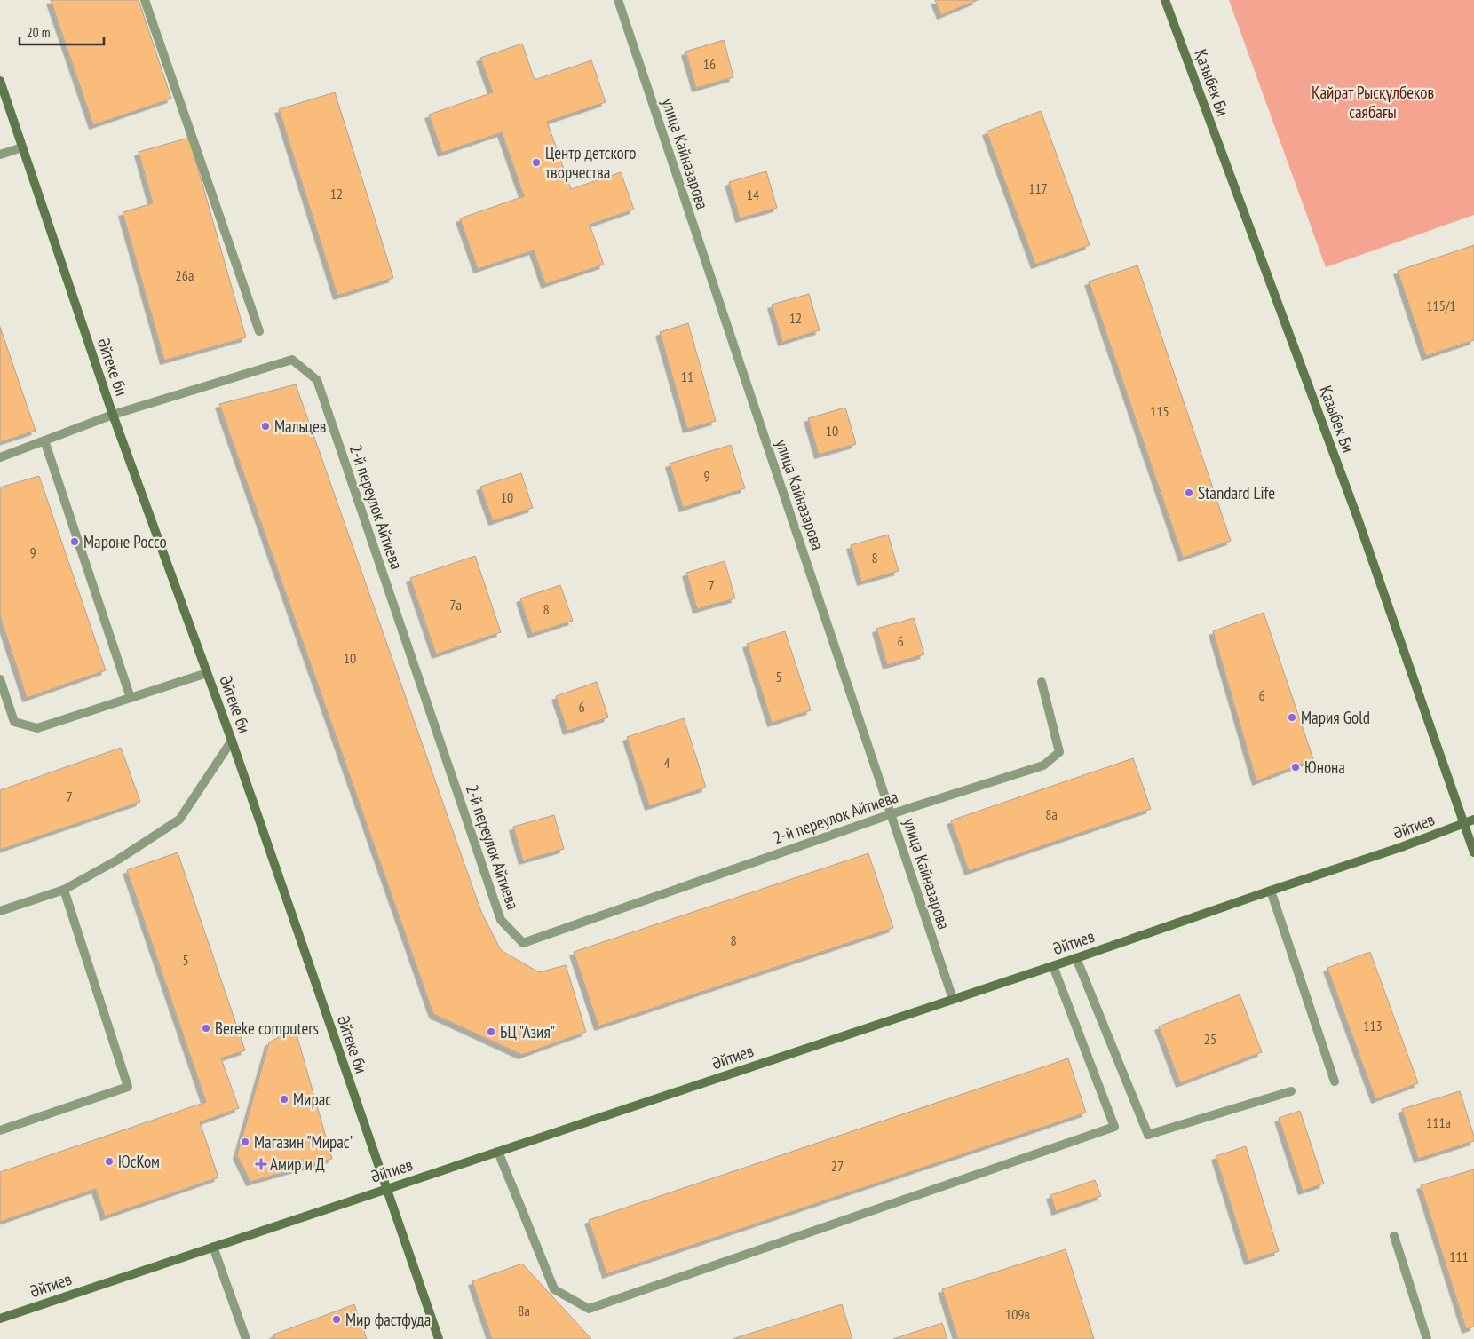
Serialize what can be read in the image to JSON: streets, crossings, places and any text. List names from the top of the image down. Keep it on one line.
{"streets":{"street":["Қазыбек Би","улица Кайназарова","Әйтеке би","2-й переулок Айтиева","Әйтиев"]},"crossings":[["Қазыбек Би","Әйтиев"],["улица Кайназарова","2-й переулок Айтиева"],["улица Кайназарова","Әйтиев"],["Әйтеке би","2-й переулок Айтиева"],["Әйтеке би","Әйтиев"]],"parks":["Қайрат Рысқұлбеков саябағы"],"places":{"other":["Центр детского творчества","Мальцев","Standard Life","Мароне Россо","Мария Gold","Юнона","Bereke computers","БЦ \"Азия\"","Мирас","Магазин \"Мирас\"","ЮсКом","Мир фастфуда"],"health":["Амир и Д"]},"house_numbers":["16","117","12","14","26а","115/1","12","11","115","10","9","10","9","8","7","7а","8","6","10","5","6","6","4","7","8а","8","5","113","25","111а","27","111","8а","109в"],"scale_bar":"20 m"}
